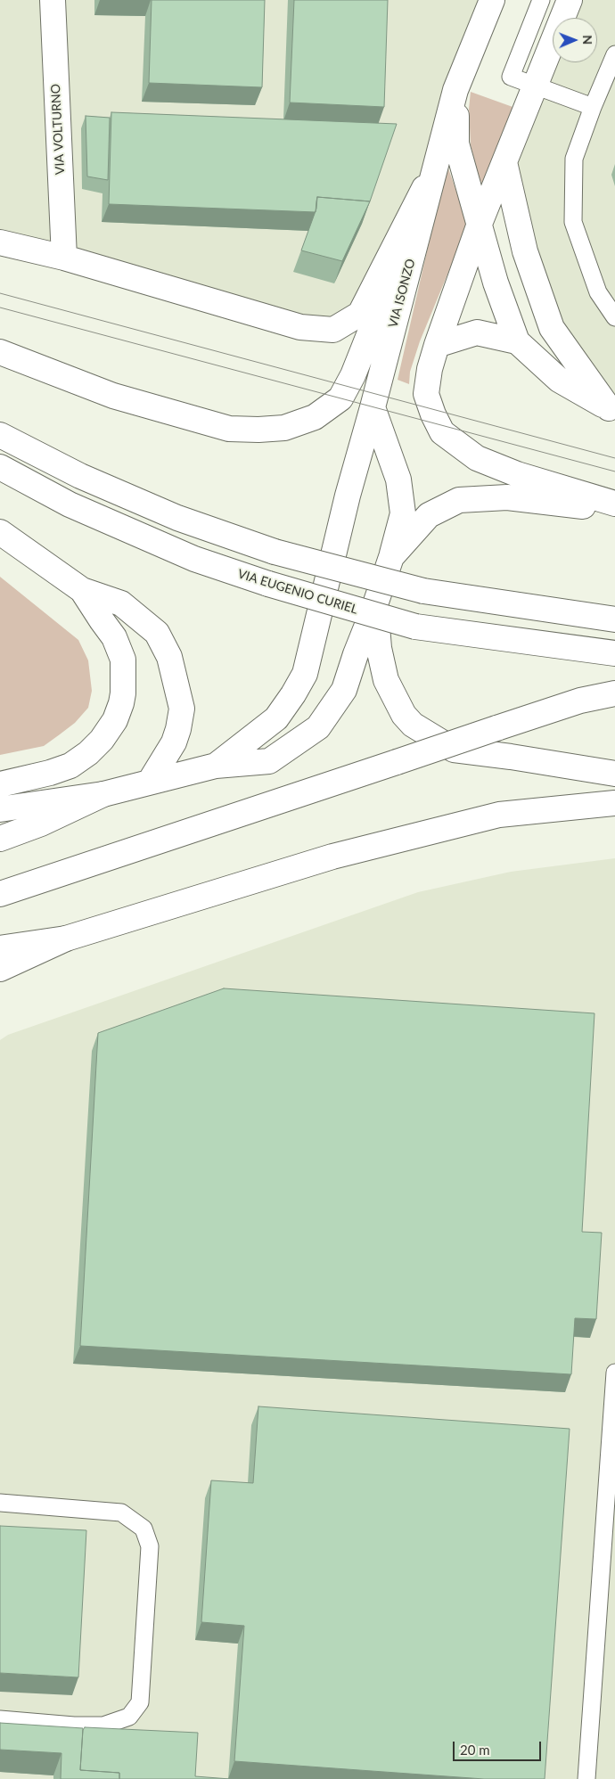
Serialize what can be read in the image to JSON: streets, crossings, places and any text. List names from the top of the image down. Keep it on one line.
{"streets":{"main road":["VIA VOLTURNO","VIA ISONZO","VIA EUGENIO CURIEL"]},"scale_bar":"20 m","north":"right"}
